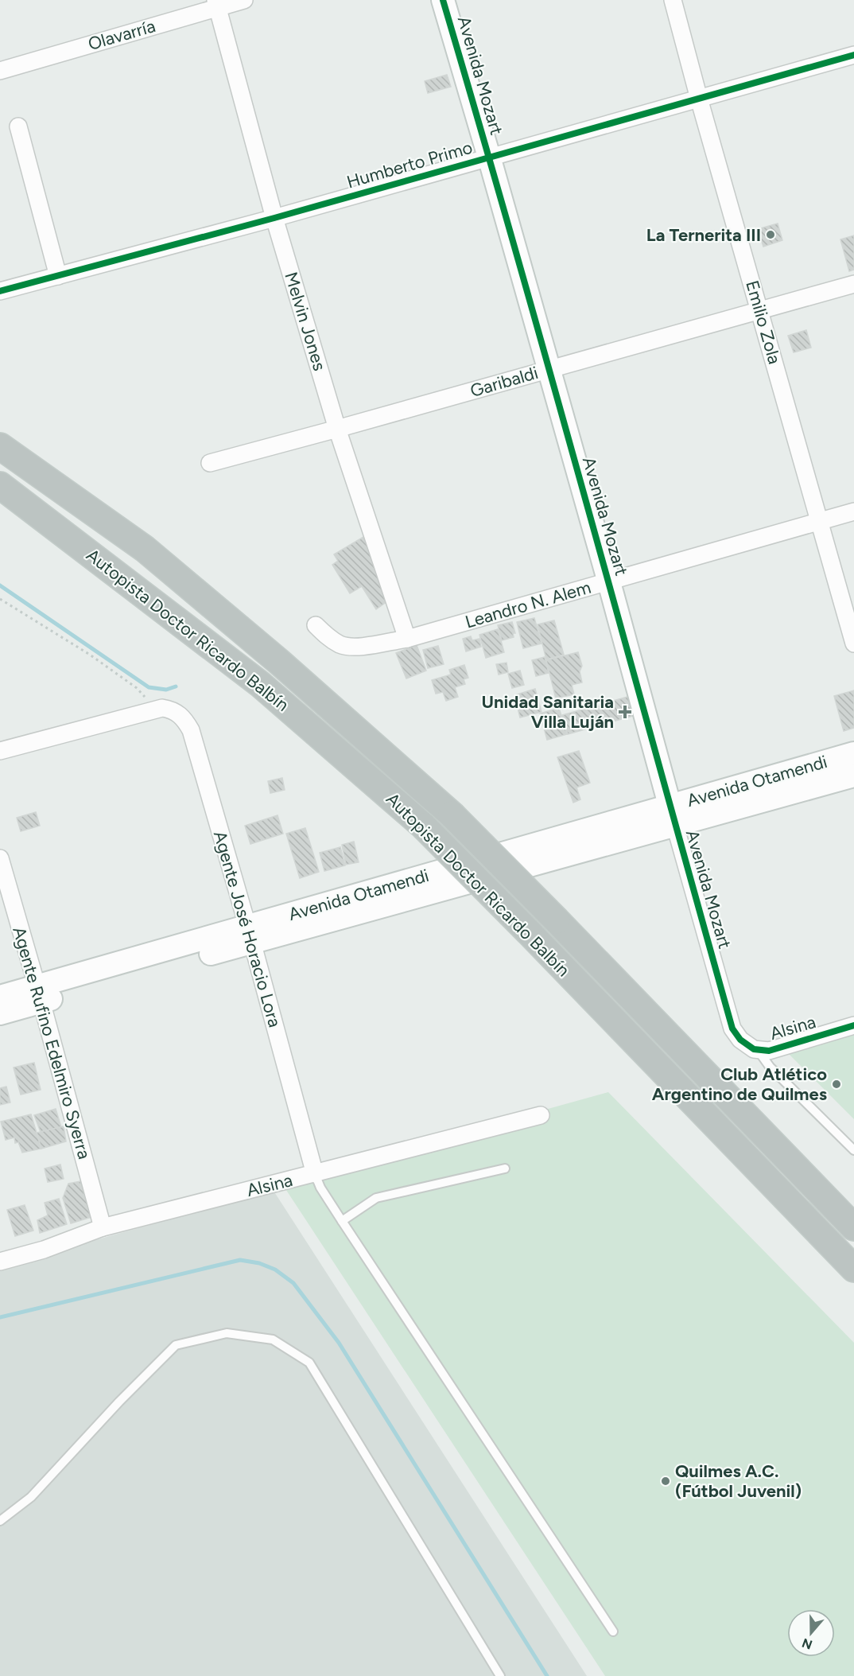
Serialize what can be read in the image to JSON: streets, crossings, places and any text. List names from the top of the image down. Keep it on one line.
{"streets":{"highway":["Autopista Doctor Ricardo Balbín"],"main road":["Avenida Mozart","Avenida Otamendi"],"street":["Olavarría","Humberto Primo","Melvin Jones","Emilio Zola","Garibaldi","Leandro N. Alem","Agente José Horacio Lora","Alsina","Agente Rufino Edelmiro Syerra"]},"crossings":[["Olavarría","Melvin Jones"],["Avenida Mozart","Humberto Primo"],["Avenida Mozart","Garibaldi"],["Avenida Mozart","Leandro N. Alem"],["Avenida Mozart","Avenida Otamendi"],["Avenida Mozart","Alsina"],["Humberto Primo","Melvin Jones"],["Humberto Primo","Emilio Zola"],["Melvin Jones","Garibaldi"],["Melvin Jones","Leandro N. Alem"],["Emilio Zola","Garibaldi"],["Emilio Zola","Leandro N. Alem"],["Avenida Otamendi","Agente José Horacio Lora"],["Avenida Otamendi","Agente Rufino Edelmiro Syerra"],["Agente José Horacio Lora","Alsina"],["Alsina","Agente Rufino Edelmiro Syerra"]],"places":{"other":["La Ternerita III","Club Atlético Argentino de Quilmes","Quilmes A.C. (Fútbol Juvenil)"],"health":["Unidad Sanitaria Villa Luján"]},"north":"bottom"}
